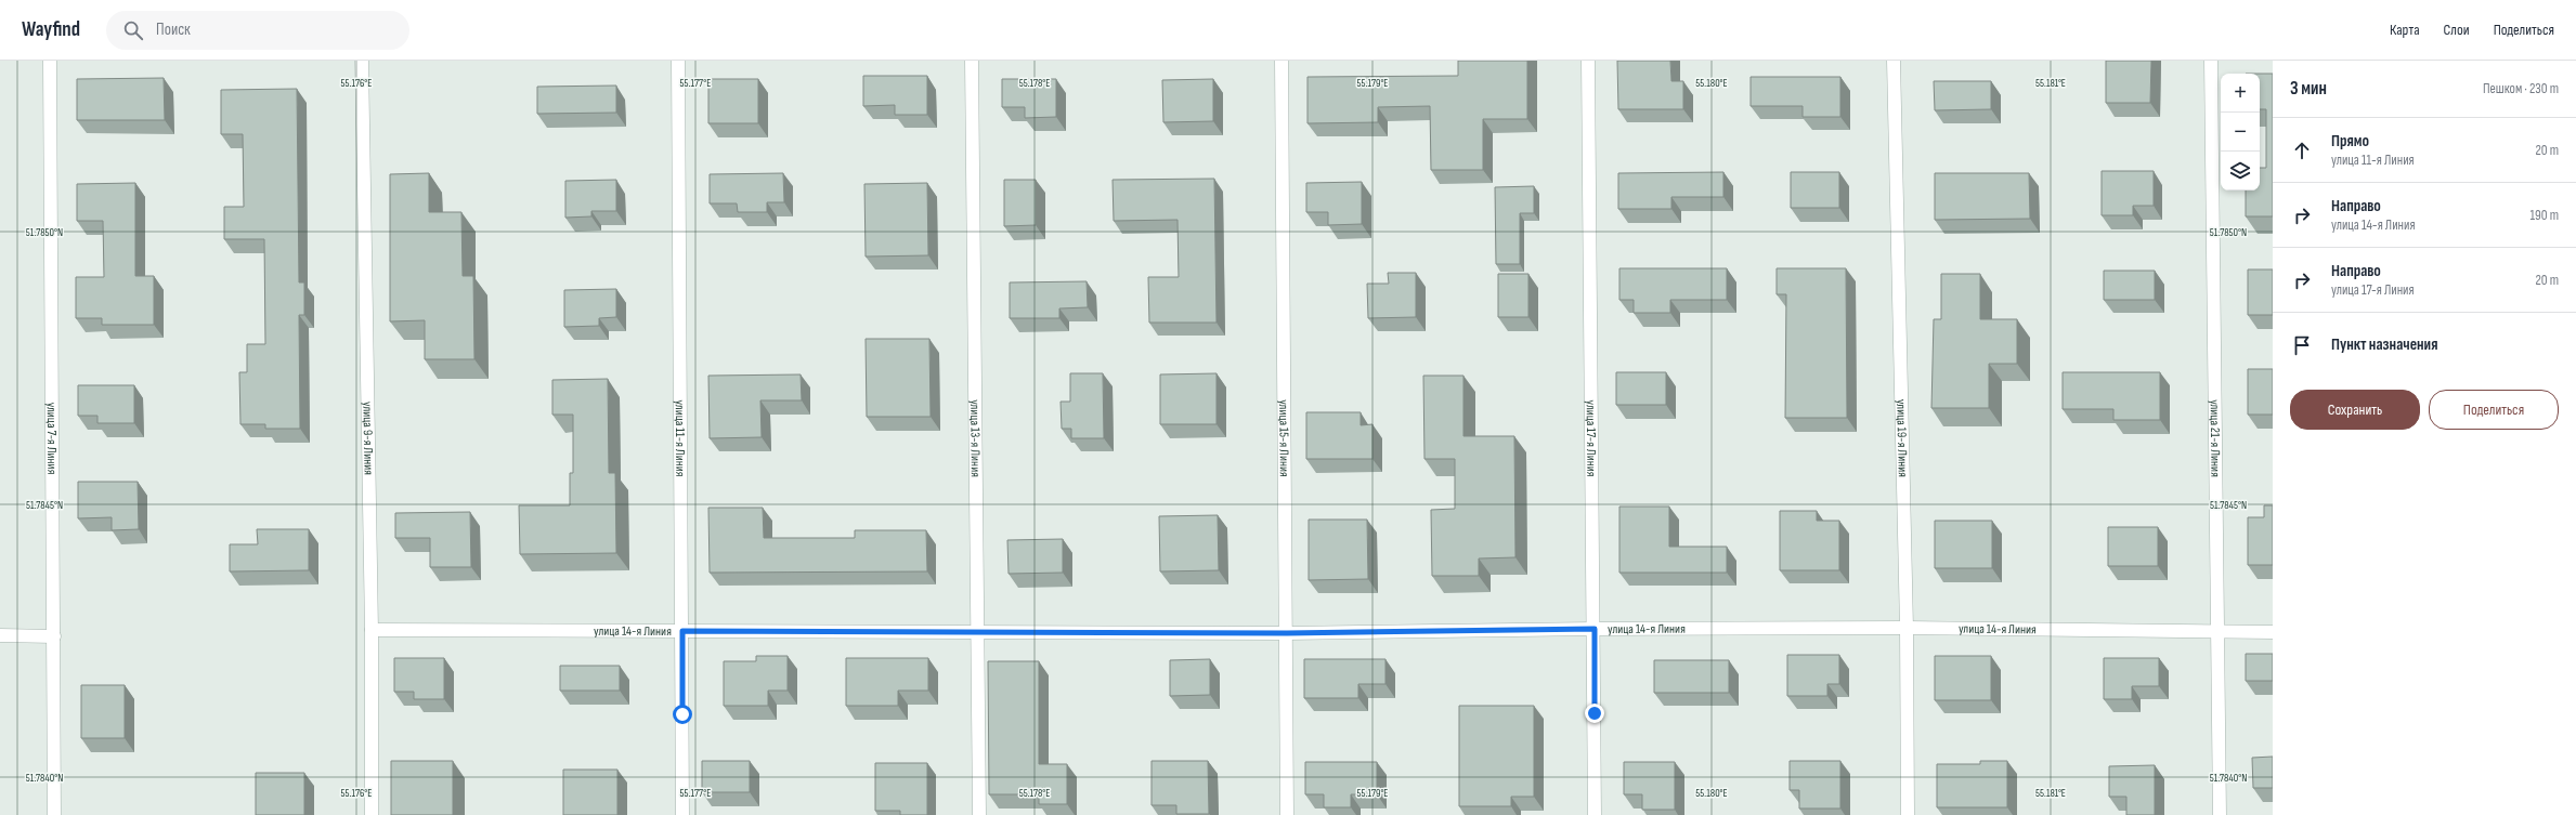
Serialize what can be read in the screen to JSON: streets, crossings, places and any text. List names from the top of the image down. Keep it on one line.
{"streets":{"street":["улица 7-я Линия","улица 9-я Линия","улица 11-я Линия","улица 13-я Линия","улица 15-я Линия","улица 17-я Линия","улица 19-я Линия","улица 21-я Линия","улица 14-я Линия"]},"crossings":[["улица 9-я Линия","улица 14-я Линия"],["улица 11-я Линия","улица 14-я Линия"],["улица 13-я Линия","улица 14-я Линия"],["улица 15-я Линия","улица 14-я Линия"],["улица 17-я Линия","улица 14-я Линия"],["улица 19-я Линия","улица 14-я Линия"],["улица 21-я Линия","улица 14-я Линия"]],"page":{"header":"Wayfind","search":"Поиск","nav":["Карта","Слои","Поделиться"],"heading":["3 мин","Пешком · 230 m"],"map_buttons":["+","−"],"list":[["Прямо","улица 11-я Линия","20 m"],["Направо","улица 14-я Линия","190 m"],["Направо","улица 17-я Линия","20 m"],"Пункт назначения"],"buttons":["Сохранить","Поделиться"]},"coordinates":["55.176°E","55.177°E","55.178°E","55.179°E","55.180°E","55.181°E","51.7850°N","51.7845°N","51.7840°N"]}
